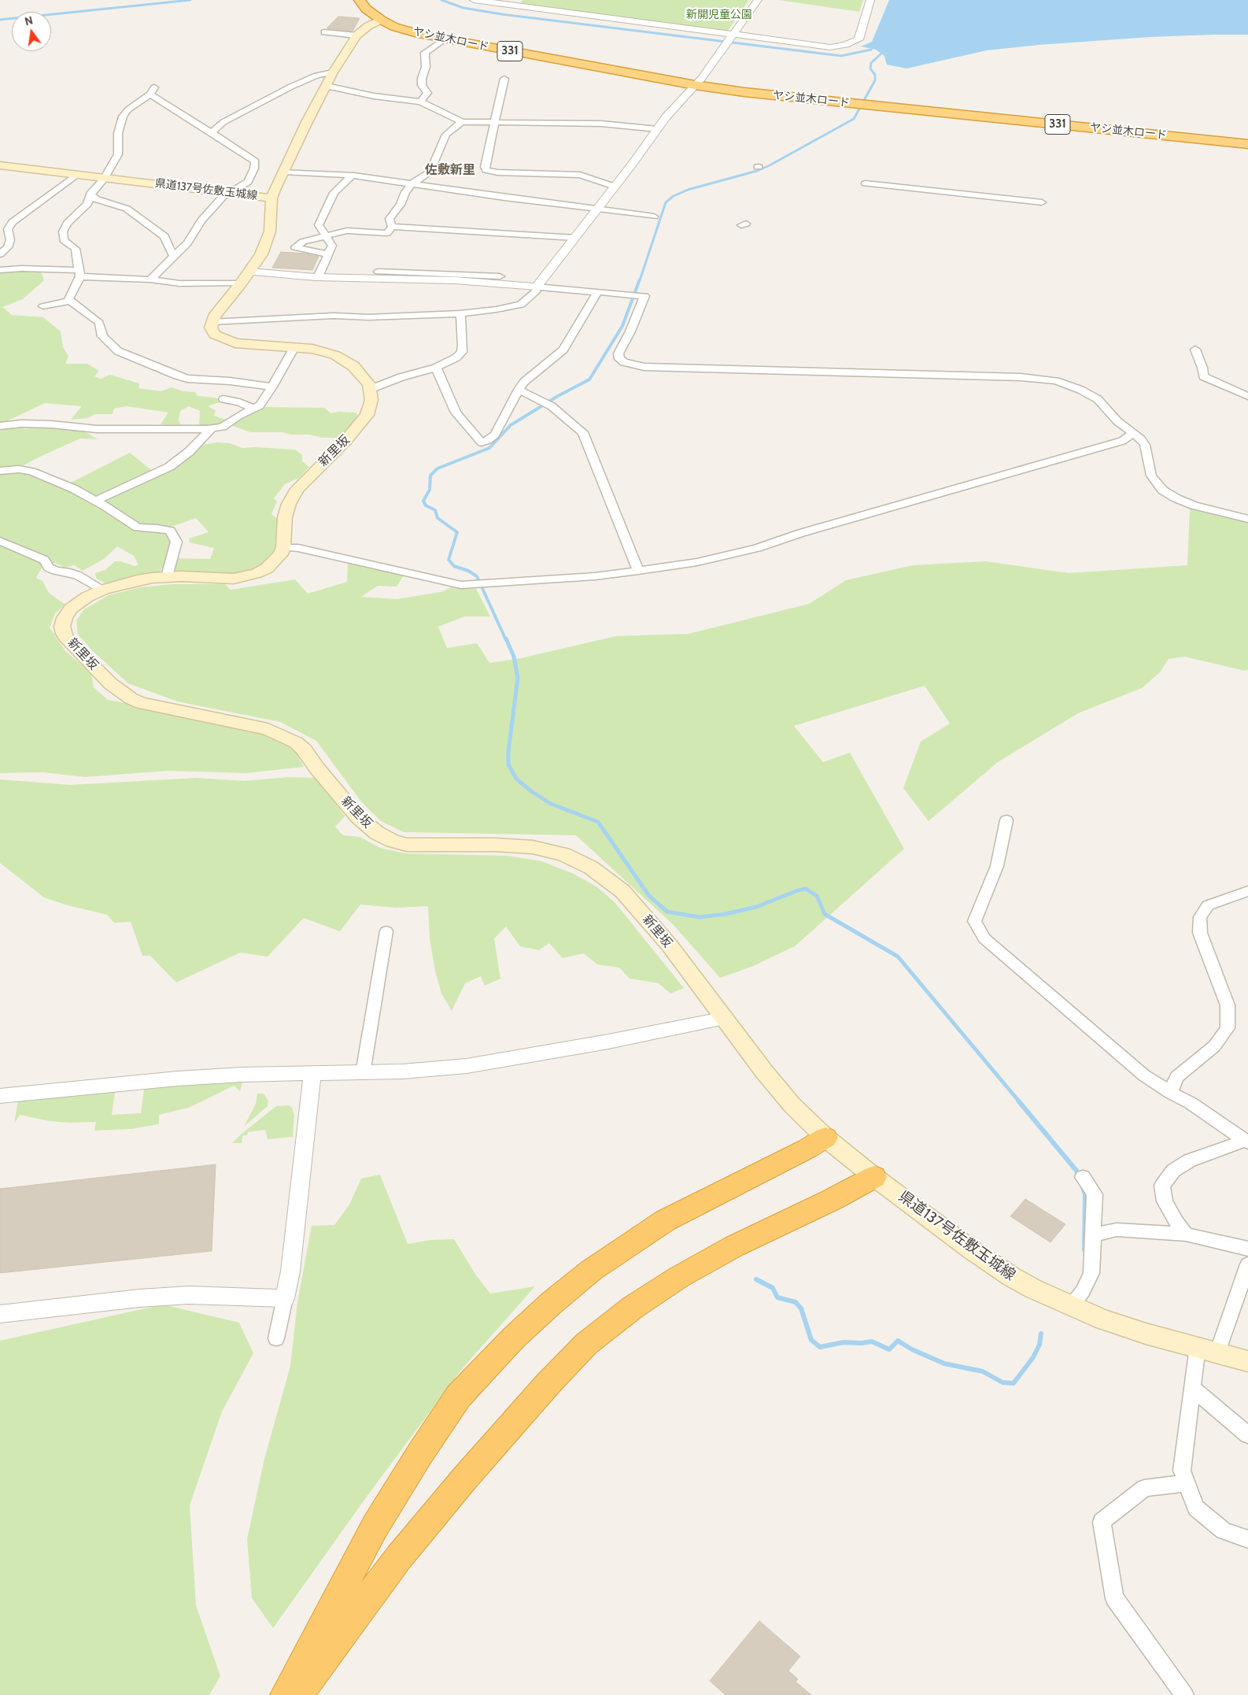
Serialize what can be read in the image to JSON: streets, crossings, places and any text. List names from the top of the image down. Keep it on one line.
{"streets":{"highway":["ヤシ並木ロード","331"],"main road":["県道137号佐敷玉城線","新里坂"]},"crossings":[["ヤシ並木ロード","331"],["ヤシ並木ロード","県道137号佐敷玉城線"],["331","県道137号佐敷玉城線"],["県道137号佐敷玉城線","新里坂"]],"districts":["佐敷新里"],"parks":["新開児童公園"],"north":"top"}
